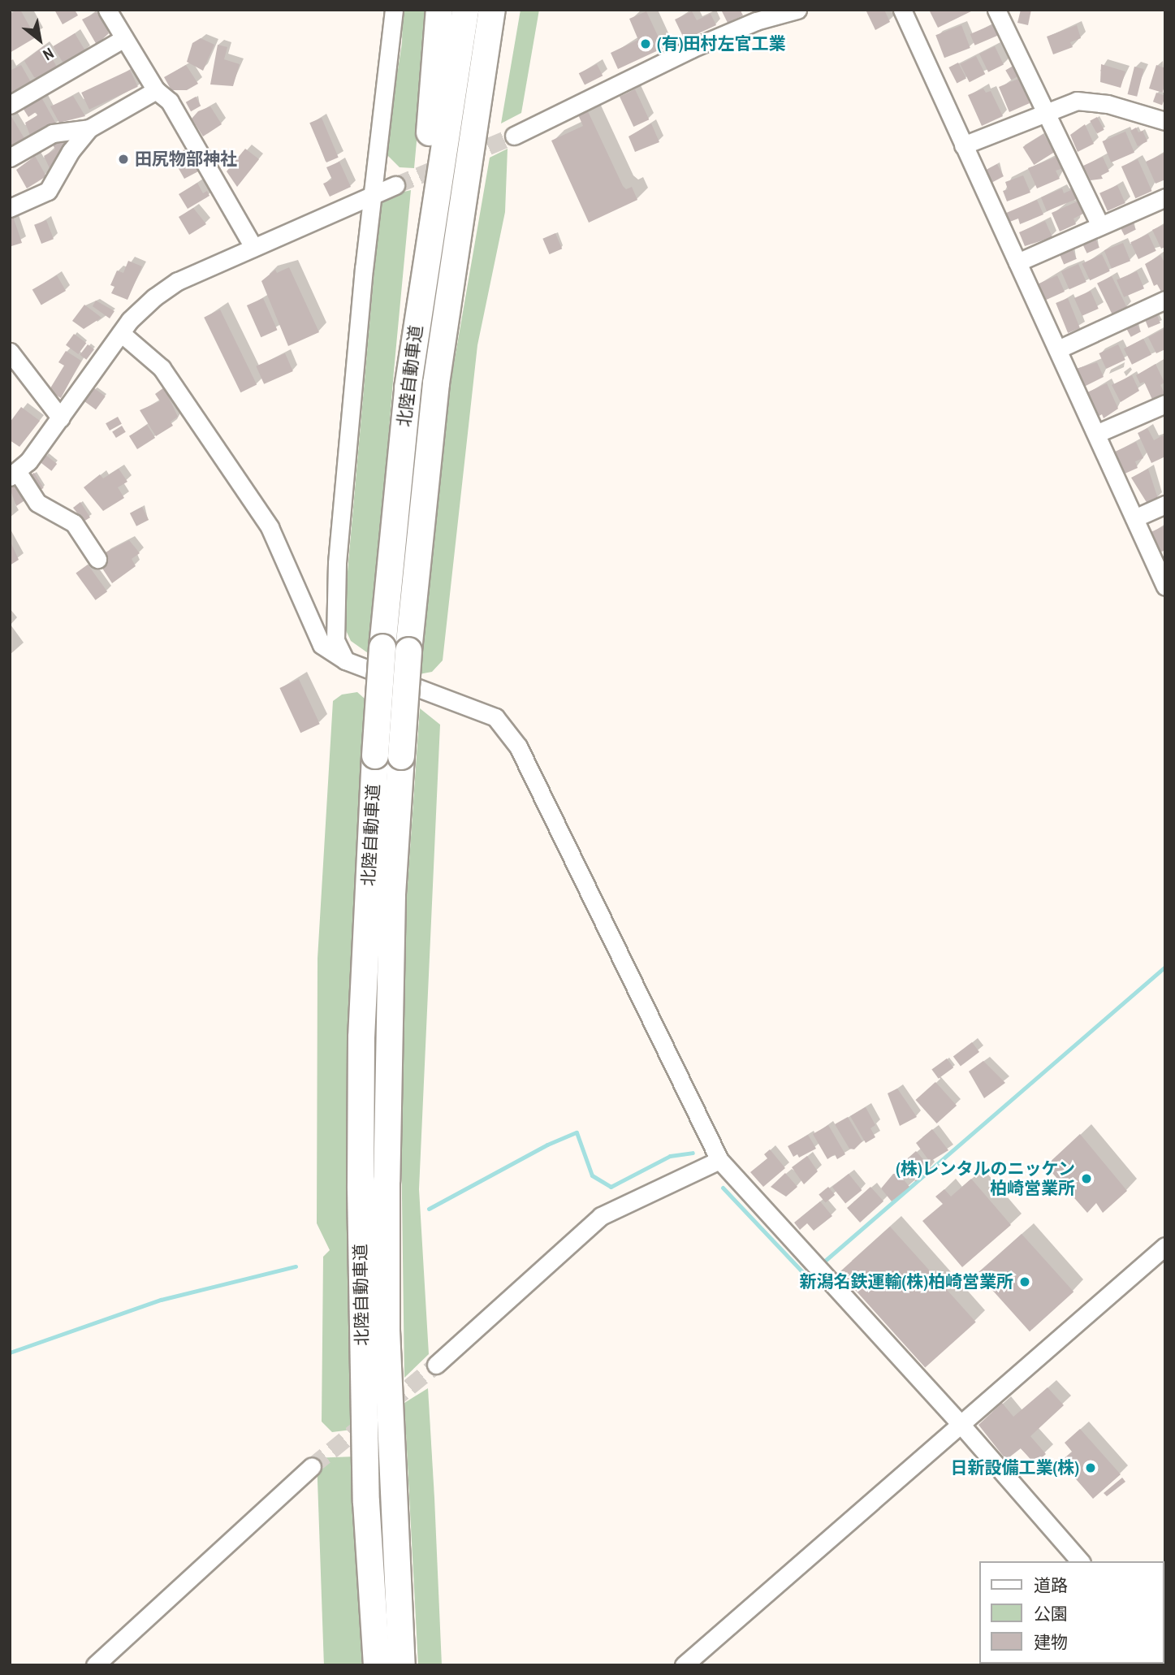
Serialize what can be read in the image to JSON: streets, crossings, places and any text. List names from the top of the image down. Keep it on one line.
{"streets":{"highway":["北陸自動車道"]},"places":["(有)田村左官工業","田尻物部神社","(株)レンタルのニッケン 柏崎営業所","新潟名鉄運輸(株)柏崎営業所","日新設備工業(株)"],"legend":["道路","公園","建物"],"north":"bottom right"}
